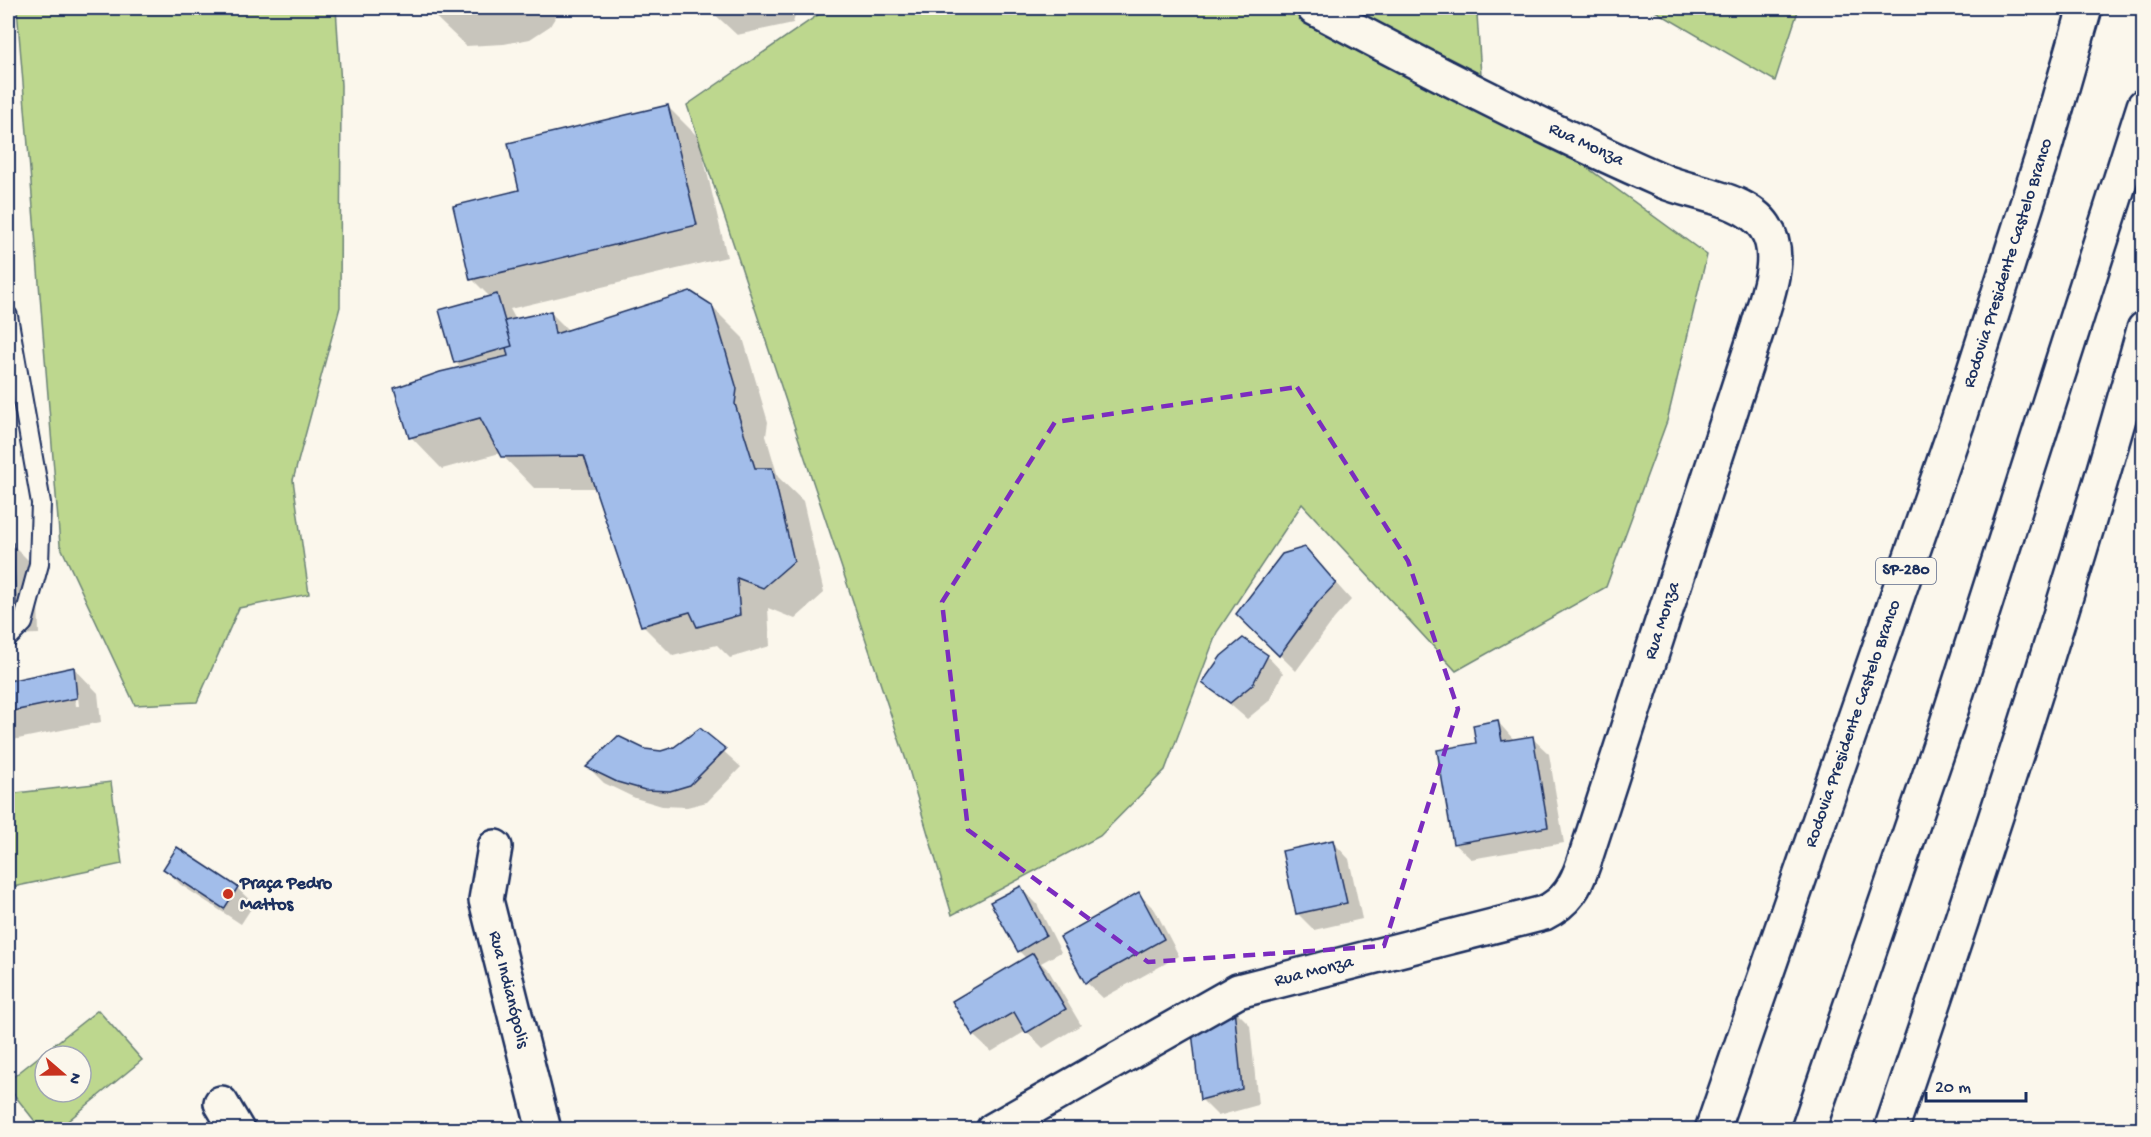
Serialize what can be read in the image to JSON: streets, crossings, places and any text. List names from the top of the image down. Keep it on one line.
{"streets":{"main road":["Rua Monza","Rodovia Presidente Castelo Branco","SP-280","Rua Indianópolis"]},"places":["Praça Pedro Mattos"],"scale_bar":"20 m","north":"right"}
